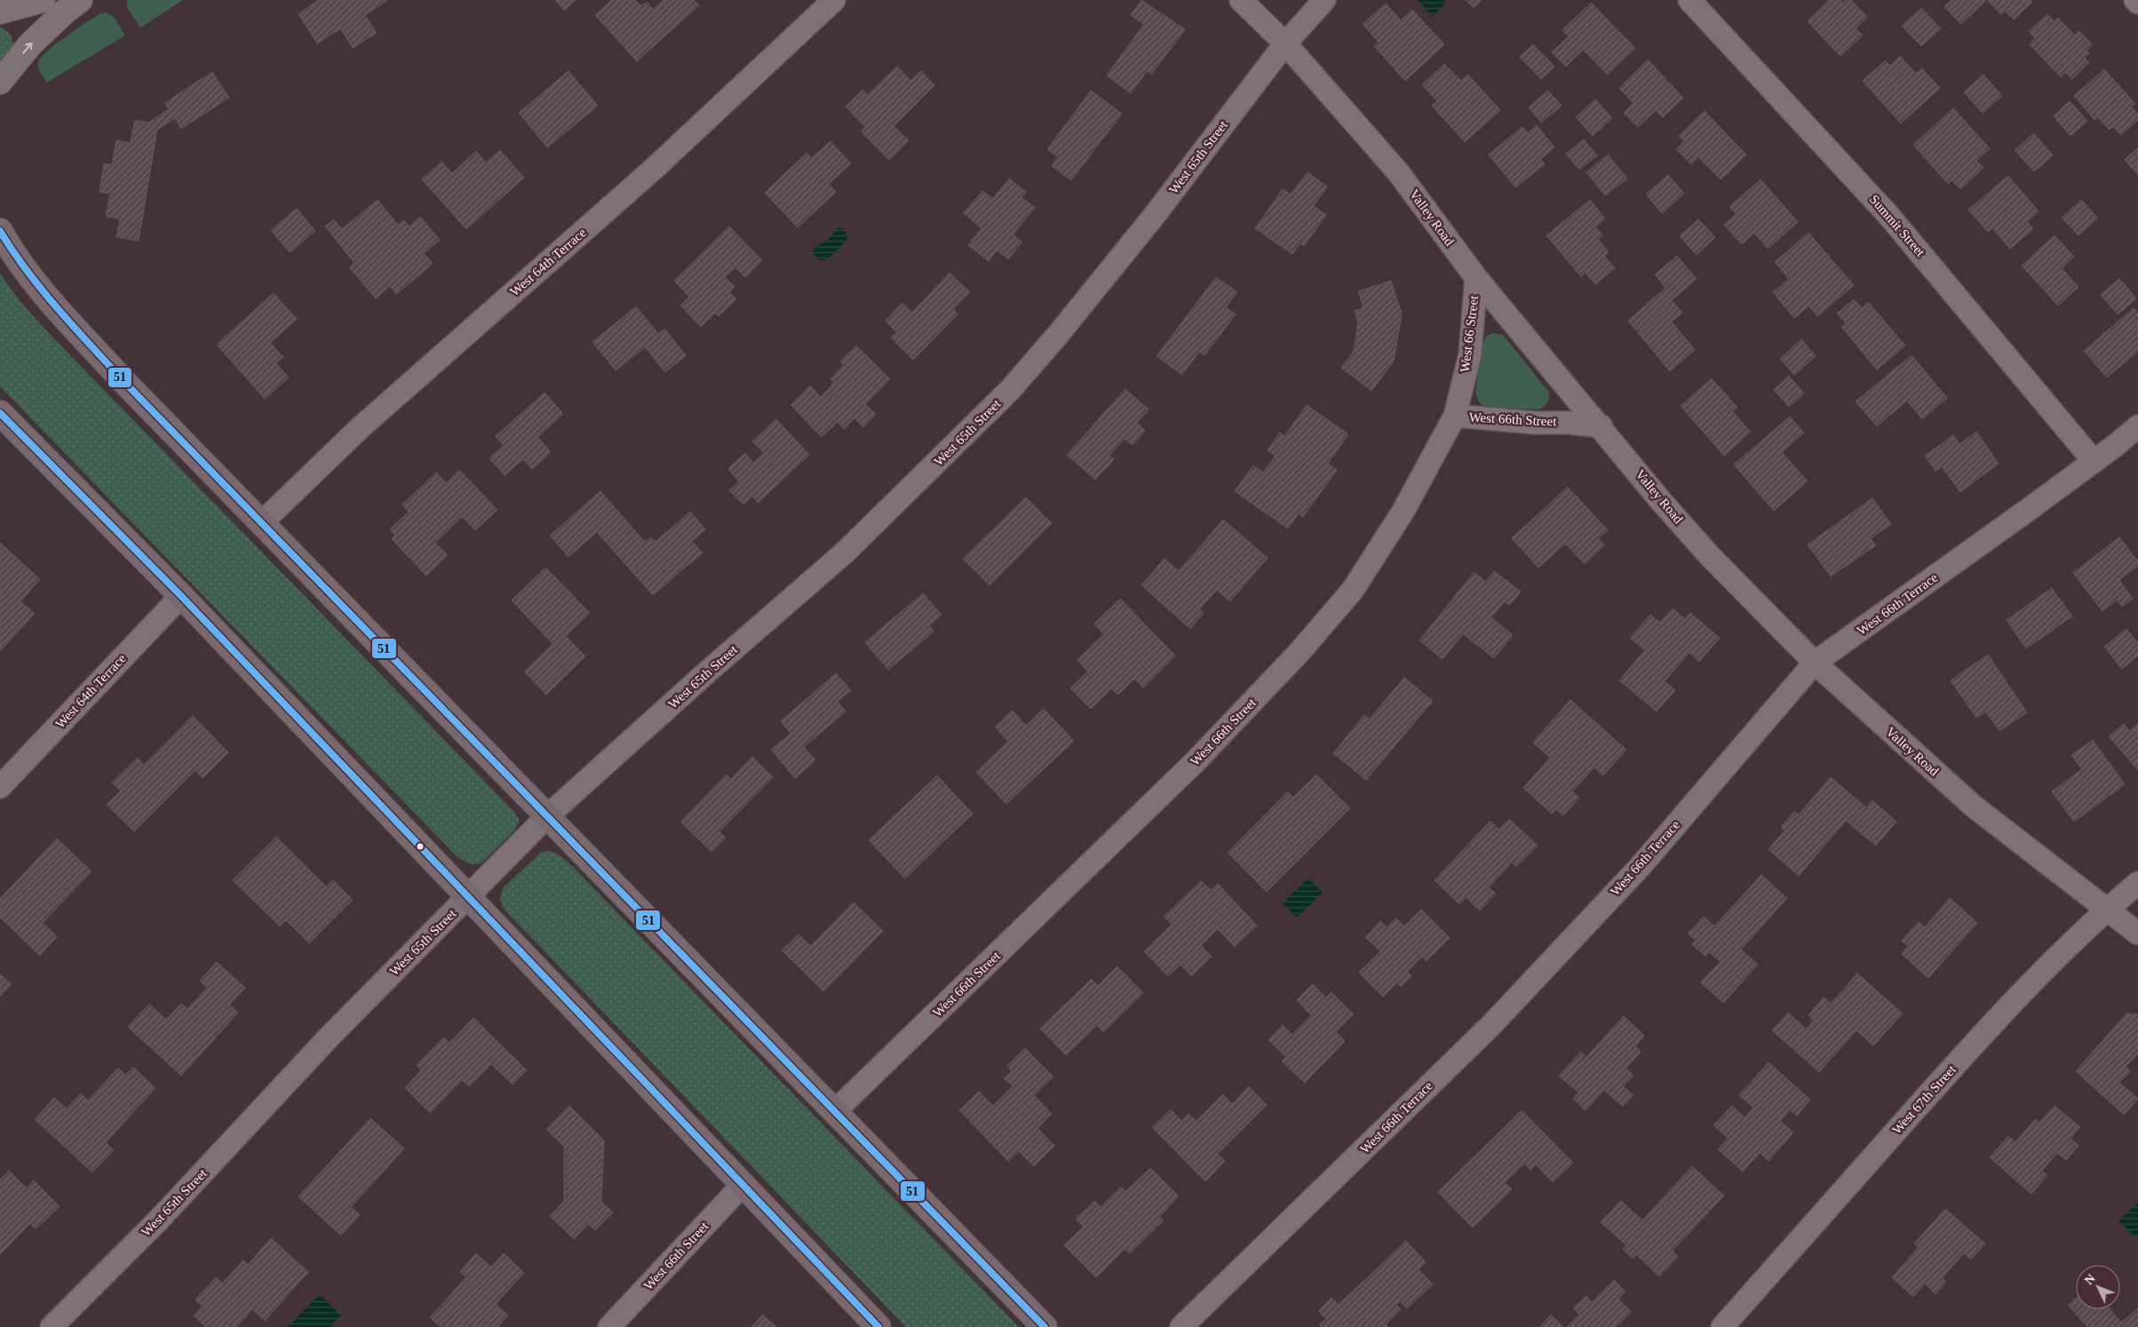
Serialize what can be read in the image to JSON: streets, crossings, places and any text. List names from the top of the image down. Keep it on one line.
{"streets":{"street":["West 65th Street","Valley Road","Summit Street","West 64th Terrace","West 66 Street","West 66th Street","West 66th Terrace","West 67th Street"]},"crossings":[["West 65th Street","Valley Road"],["Valley Road","West 66 Street"],["Valley Road","West 66th Street"],["Valley Road","West 66th Terrace"],["Valley Road","West 67th Street"],["Summit Street","West 66th Terrace"],["West 66 Street","West 66th Street"]],"lines":["transit line 51"],"north":"top left"}
